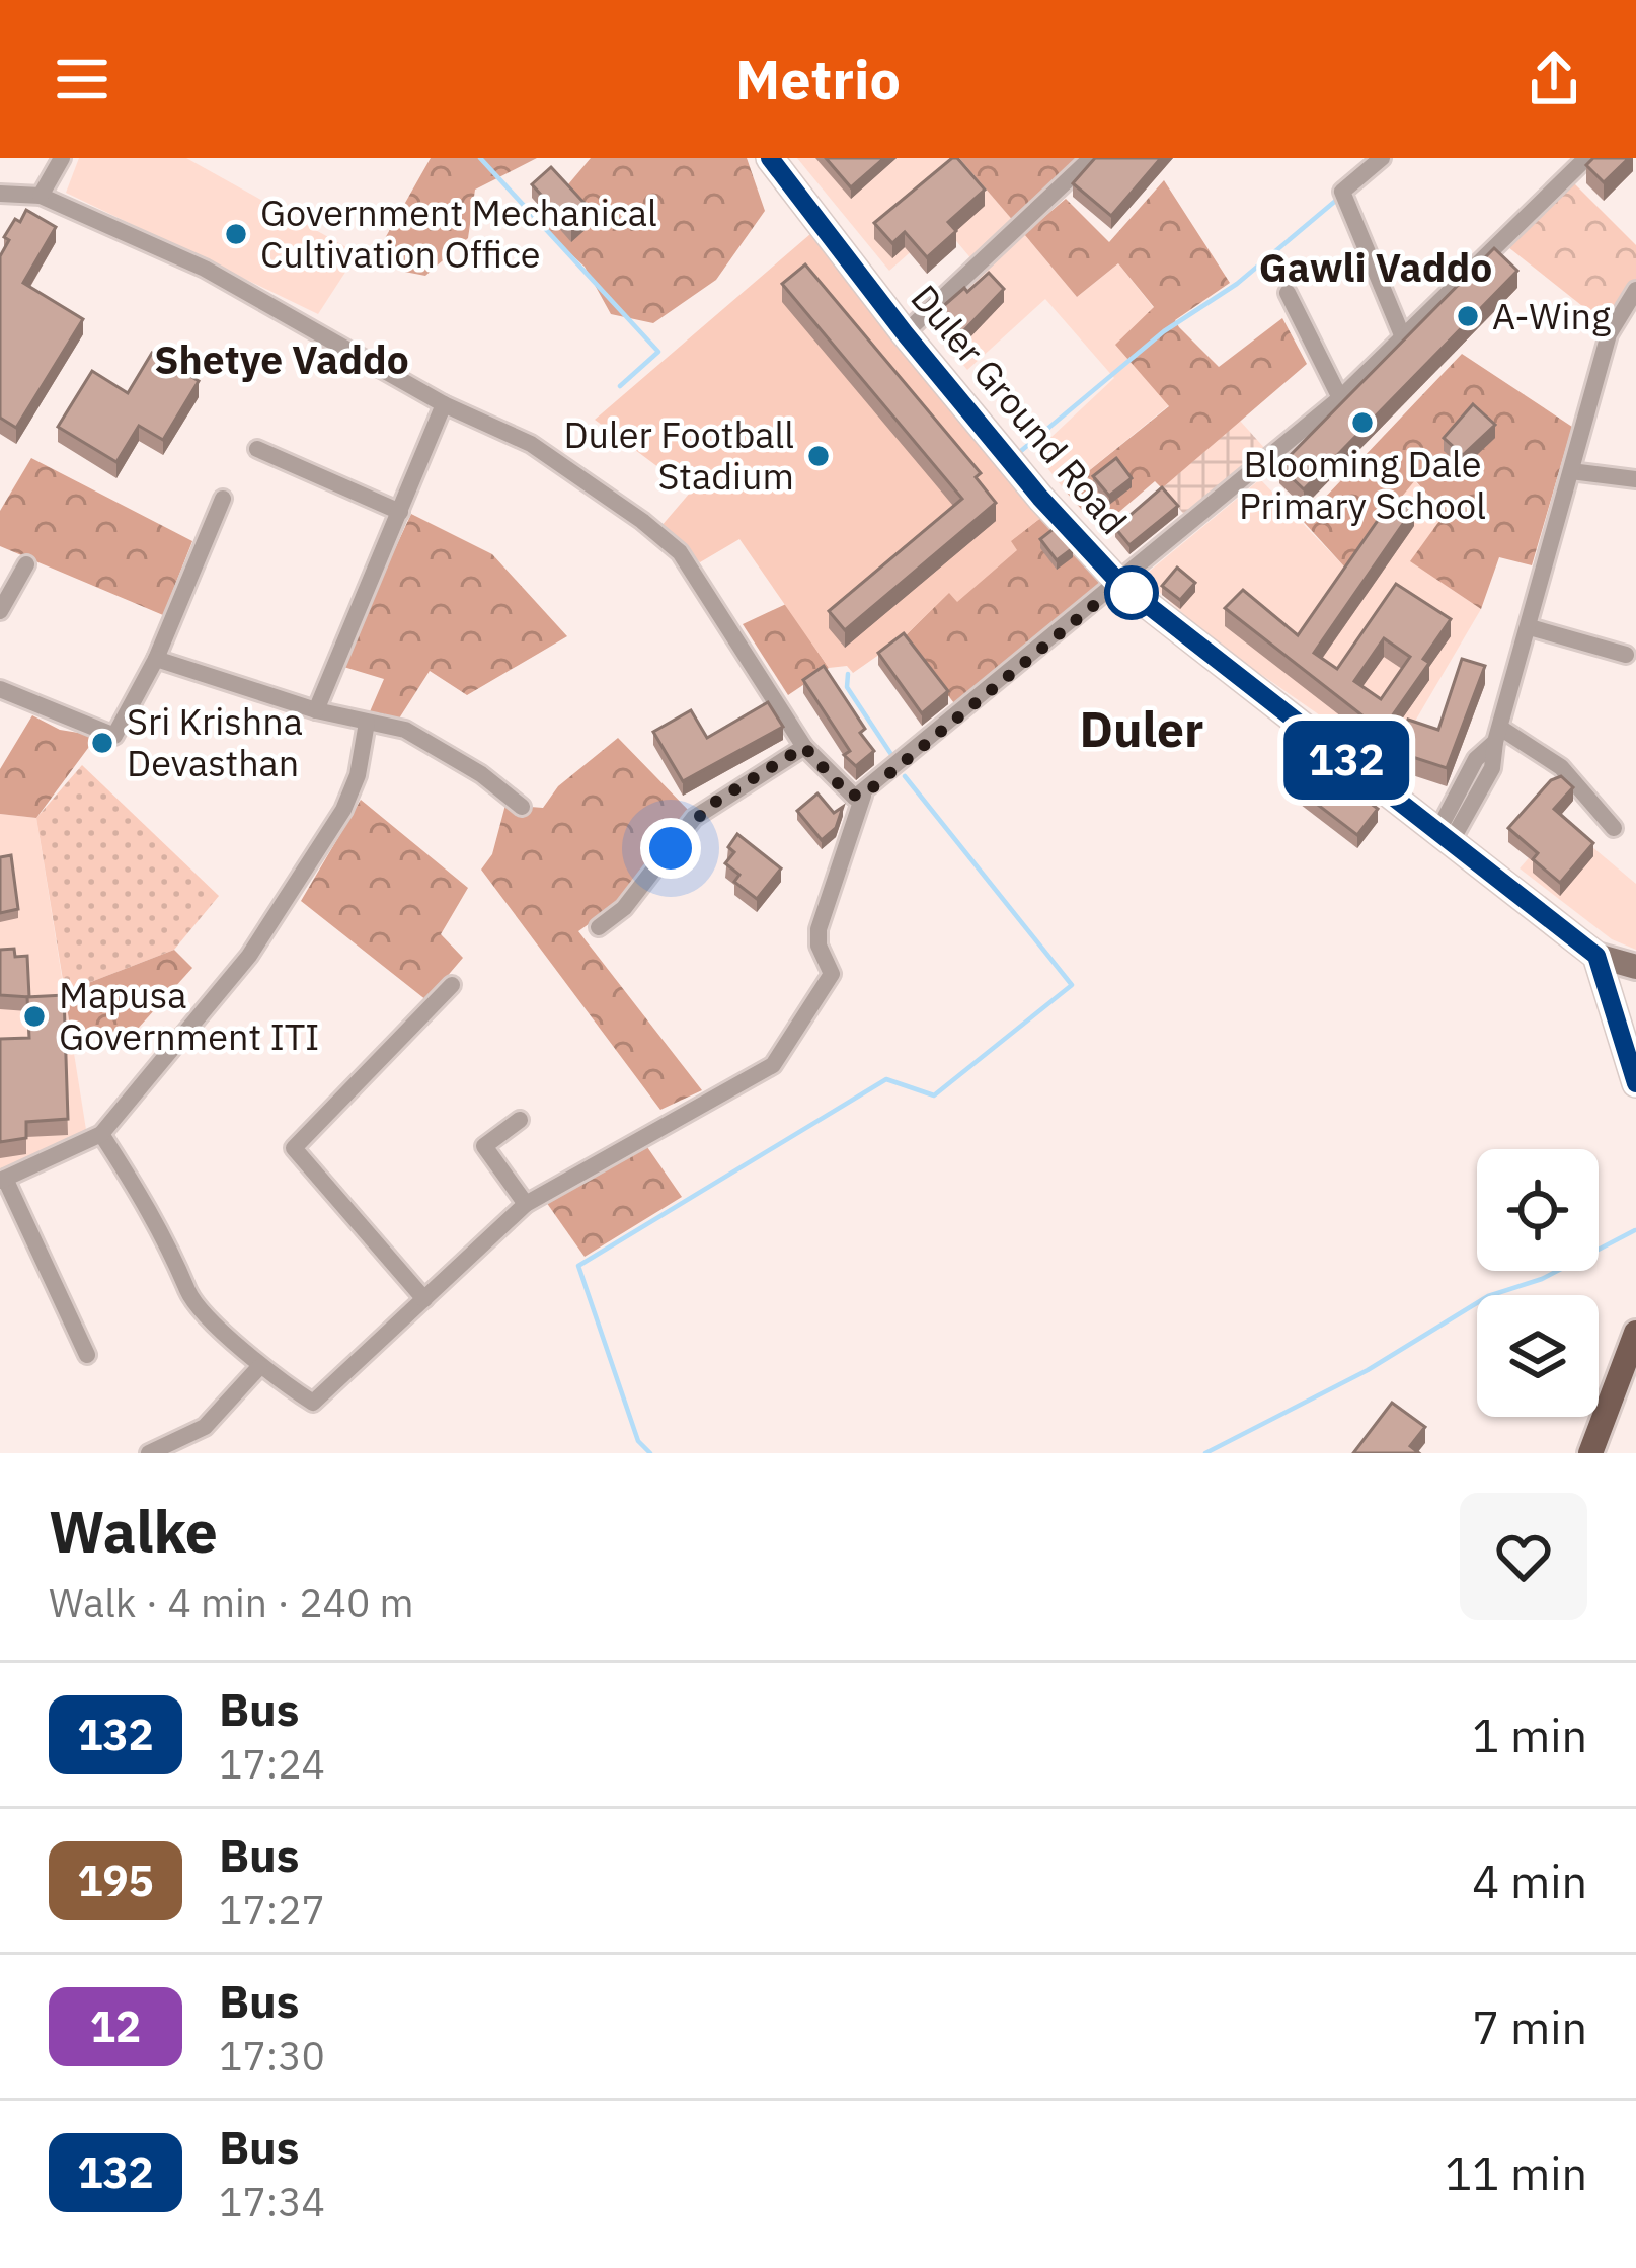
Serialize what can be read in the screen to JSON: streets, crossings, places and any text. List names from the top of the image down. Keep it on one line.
{"streets":{"main road":["Duler Ground Road"]},"districts":["Gawli Vaddo","Shetye Vaddo","Duler"],"places":["Government Mechanical Cultivation Office","A-Wing","Blooming Dale Primary School","Duler Football Stadium","Sri Krishna Devasthan","Mapusa Government ITI"],"lines":["bus line 132"],"page":{"header":"Metrio","on_map":"132","heading":["Walke","Walk · 4 min · 240 m"],"list":[{"mark":"132","name":"Bus","note":"17:24","value":"1 min"},{"mark":"195","name":"Bus","note":"17:27","value":"4 min"},{"mark":"12","name":"Bus","note":"17:30","value":"7 min"},{"mark":"132","name":"Bus","note":"17:34","value":"11 min"}]}}
